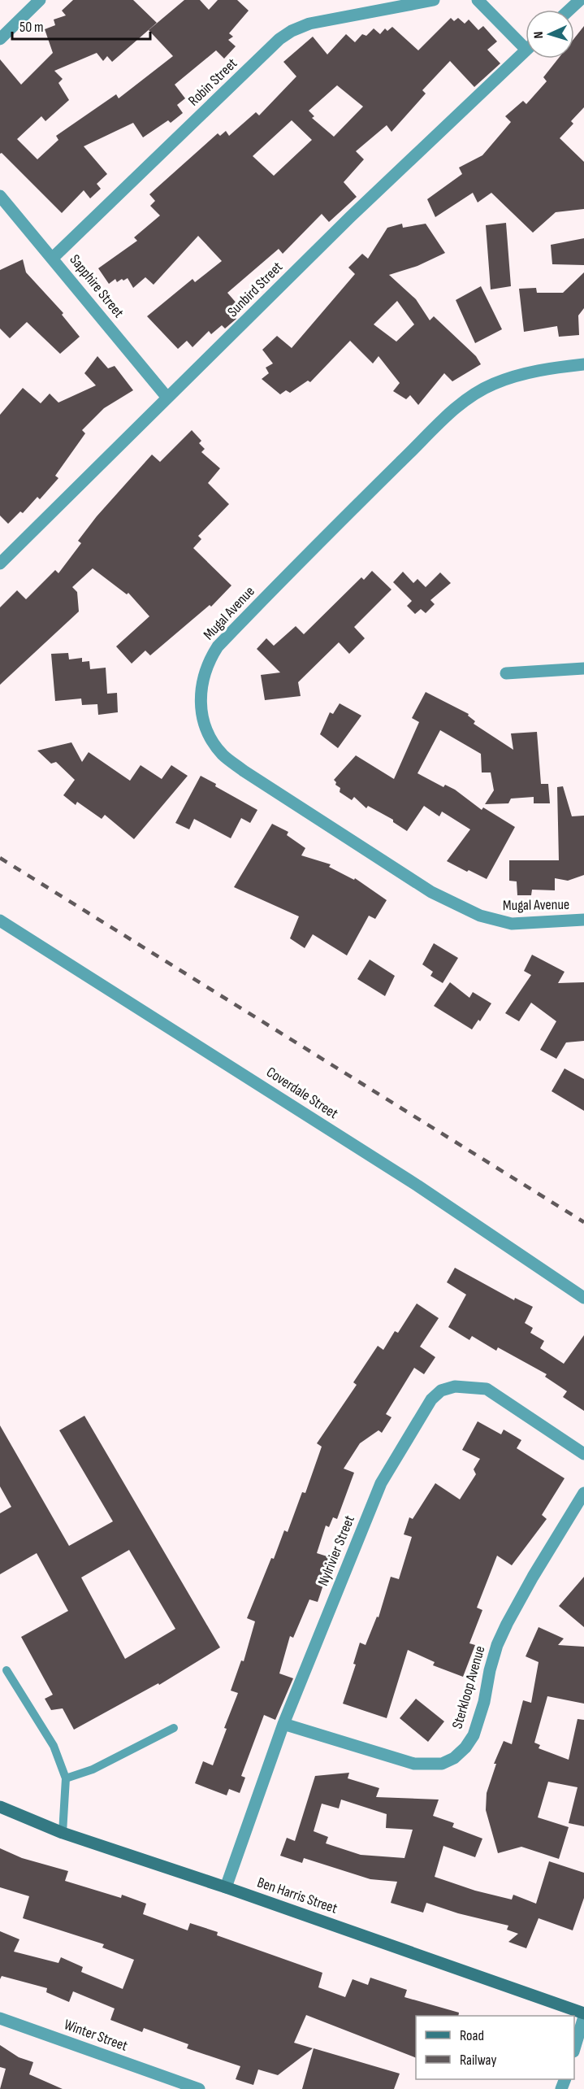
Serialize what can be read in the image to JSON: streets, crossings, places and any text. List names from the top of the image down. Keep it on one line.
{"streets":{"street":["Robin Street","Sapphire Street","Sunbird Street","Mugal Avenue","Coverdale Street","Nylrivier Street","Sterkloop Avenue","Ben Harris Street","Winter Street"]},"crossings":[["Robin Street","Sapphire Street"],["Sapphire Street","Sunbird Street"],["Nylrivier Street","Sterkloop Avenue"],["Nylrivier Street","Ben Harris Street"]],"legend":["Road","Railway"],"scale_bar":"50 m","north":"left"}
